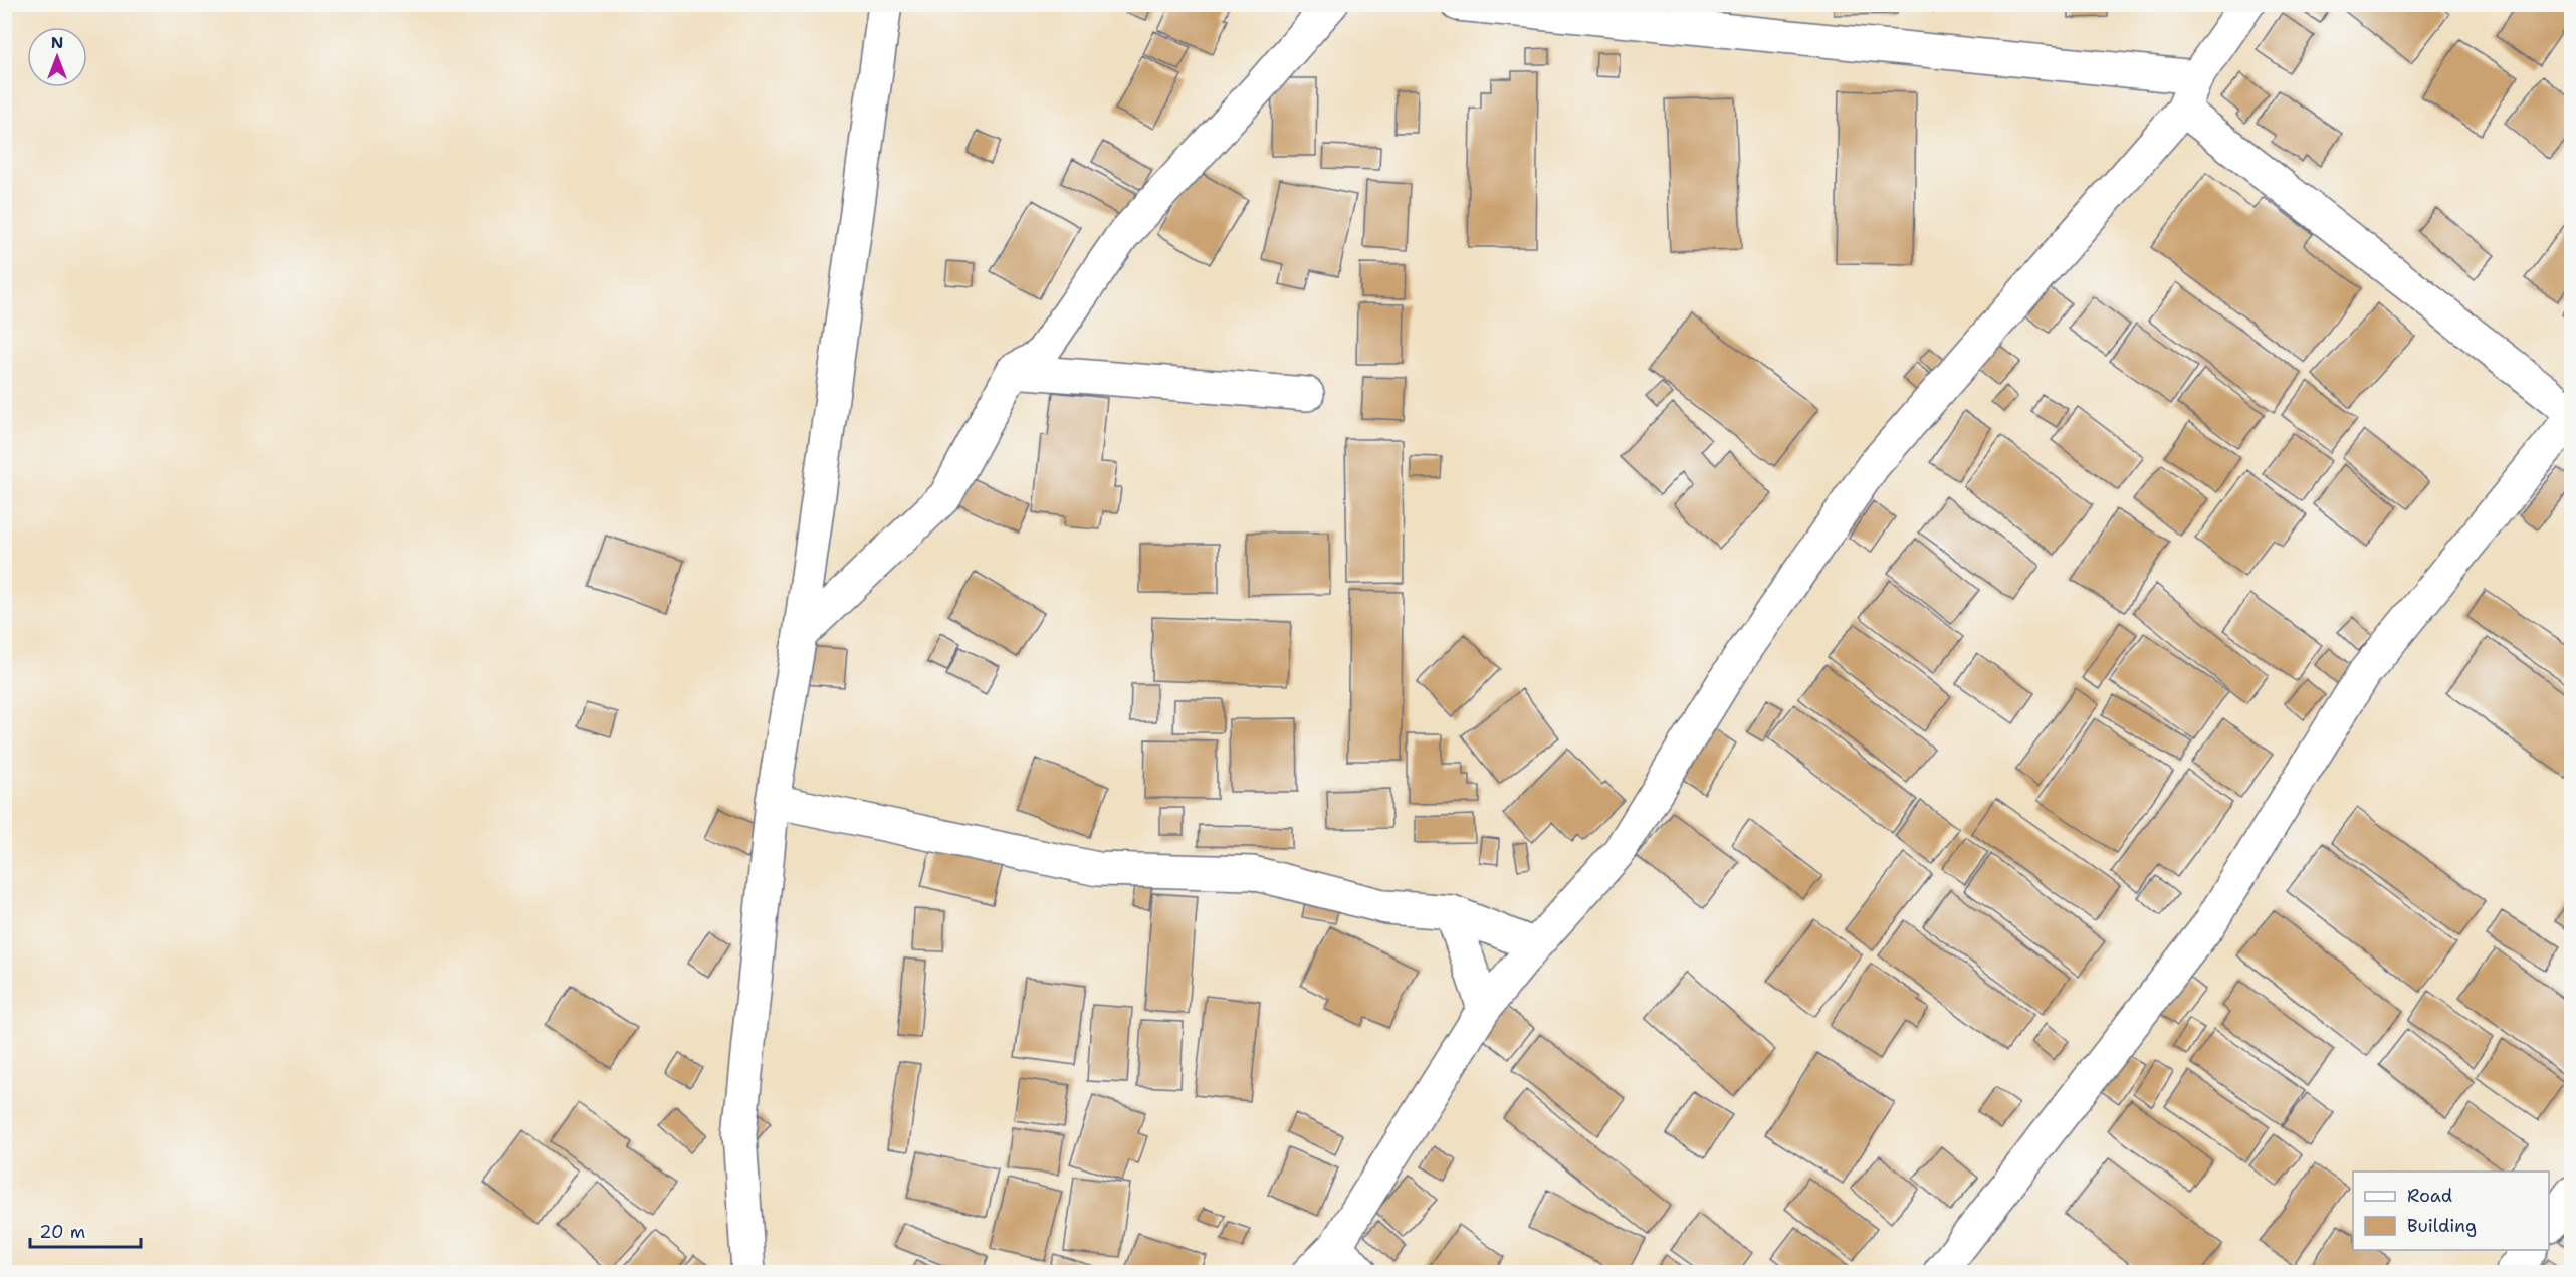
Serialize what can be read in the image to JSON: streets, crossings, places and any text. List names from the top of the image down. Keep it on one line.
{"legend":["Road","Building"],"scale_bar":"20 m","north":"top"}
